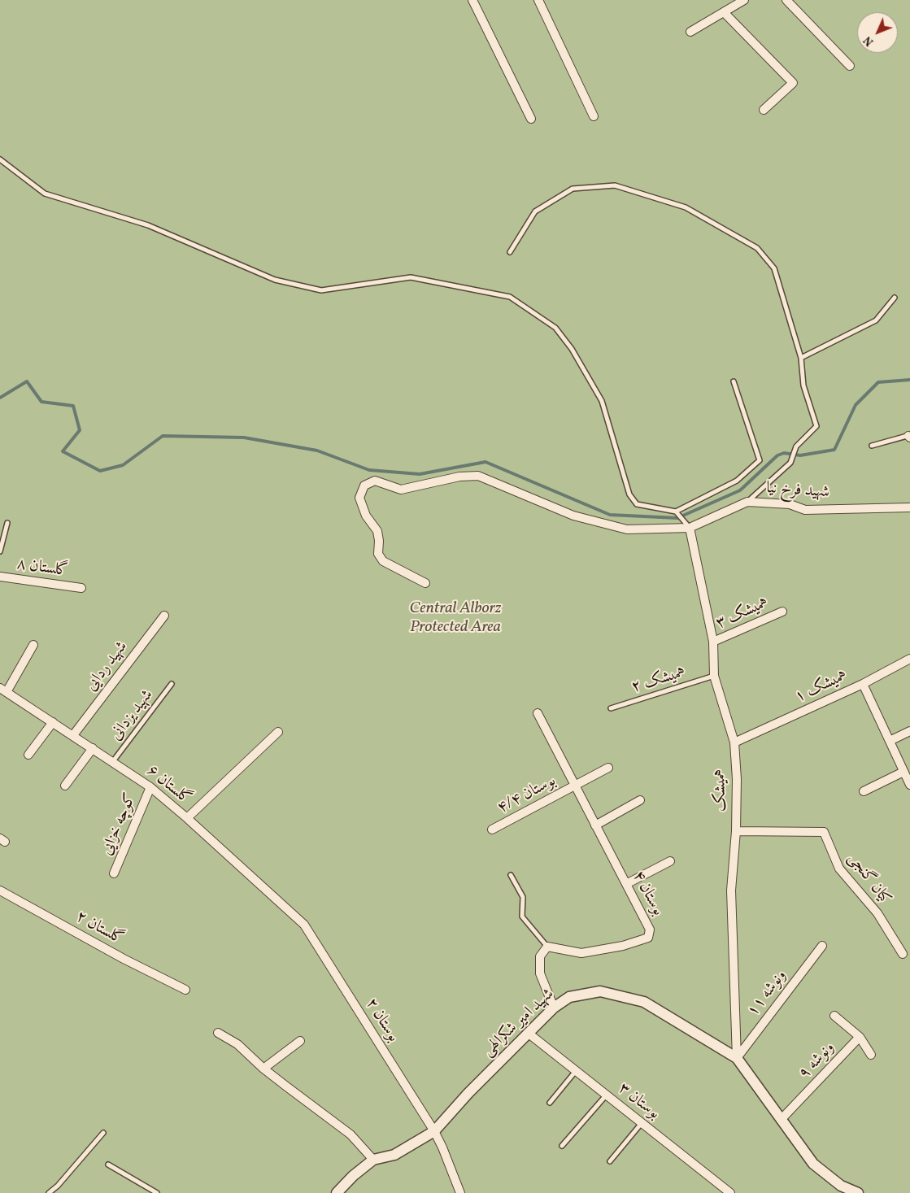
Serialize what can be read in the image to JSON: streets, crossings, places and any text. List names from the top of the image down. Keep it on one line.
{"streets":{"street":["شهید فرخ نیا","گلستان ۸","همیشک ۳","شهید ردایی","همیشک ۱","گلستان ۶","همیشک","بوستان ۴/۴","کوچه خزایی","کیان گنجی","بوستان ۴","گلستان ۲","ونوشه ۱۱","بوستان ۲","شهید امیر شکرالهی","ونوشه ۹","بوستان ۳"],"lane":["همیشک ۲","شهید یزدانی"]},"crossings":[["شهید فرخ نیا","همیشک"],["همیشک ۳","همیشک"],["شهید ردایی","گلستان ۶"],["همیشک ۲","همیشک"],["همیشک ۱","همیشک"],["شهید یزدانی","گلستان ۶"],["گلستان ۶","کوچه خزایی"],["گلستان ۶","بوستان ۲"],["همیشک","کیان گنجی"],["همیشک","ونوشه ۱۱"],["همیشک","شهید امیر شکرالهی"],["بوستان ۴/۴","بوستان ۴"],["ونوشه ۱۱","شهید امیر شکرالهی"],["بوستان ۲","شهید امیر شکرالهی"],["شهید امیر شکرالهی","ونوشه ۹"],["شهید امیر شکرالهی","بوستان ۳"]],"parks":["Central Alborz Protected Area"],"north":"bottom left"}
